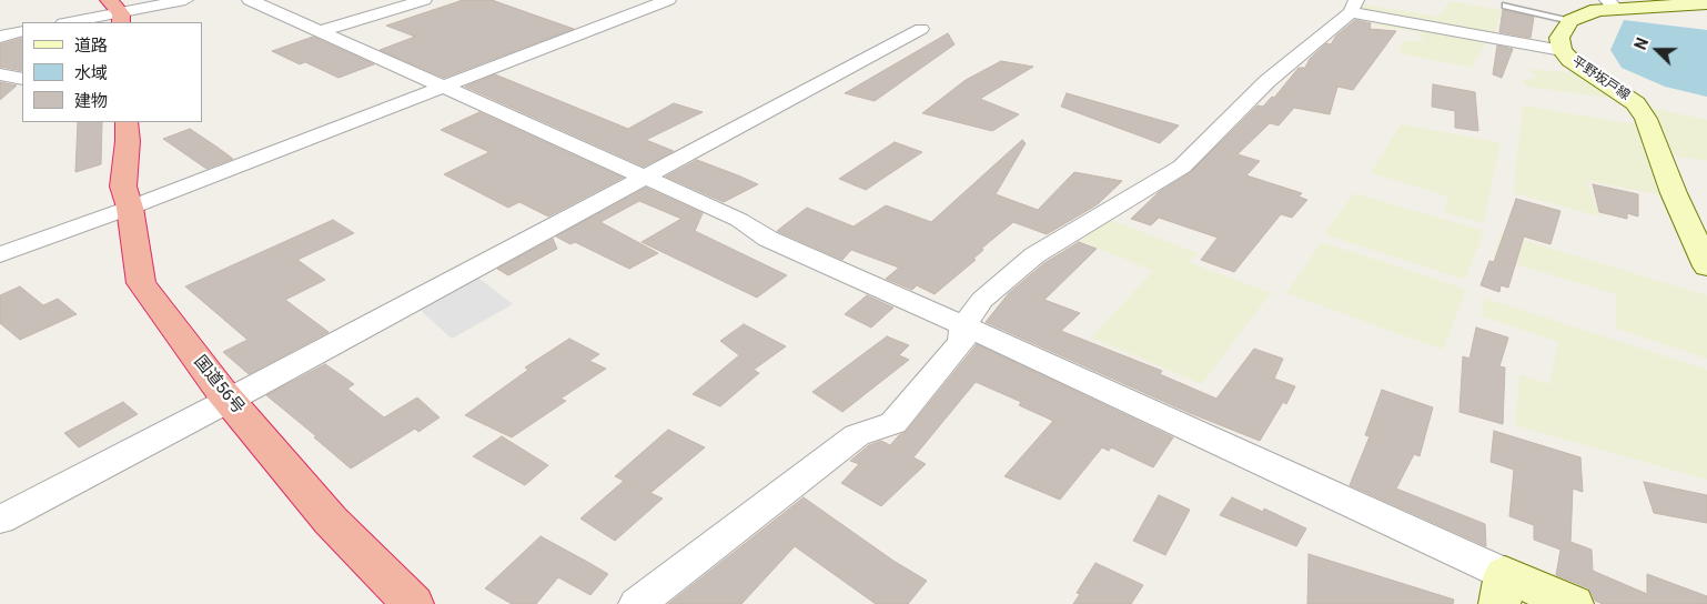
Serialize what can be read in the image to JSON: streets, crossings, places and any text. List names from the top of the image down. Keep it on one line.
{"streets":{"highway":["国道56号"],"main road":["平野坂戸線"]},"legend":["道路","水域","建物"],"north":"left"}
